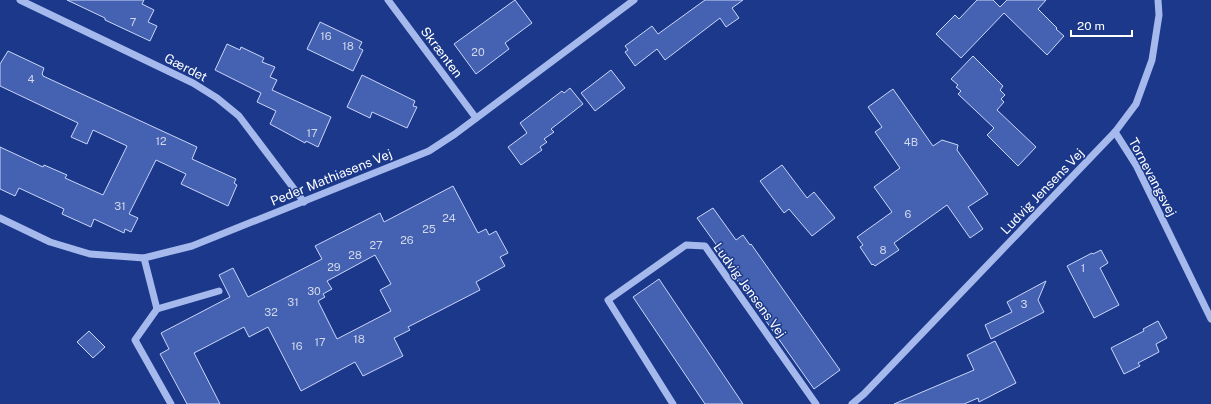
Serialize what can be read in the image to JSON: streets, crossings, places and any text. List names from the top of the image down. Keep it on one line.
{"streets":{"street":["Skrænten","Gærdet","Peder Mathiasens Vej","Tornevangsvej","Ludvig Jensens Vej"]},"crossings":[["Skrænten","Peder Mathiasens Vej"],["Gærdet","Peder Mathiasens Vej"],["Tornevangsvej","Ludvig Jensens Vej"]],"house_numbers":["7","16","18","20","4","17","12","4B","31","6","24","25","26","27","8","28","29","1","30","31","3","32","18","17","16"],"scale_bar":"20 m"}
